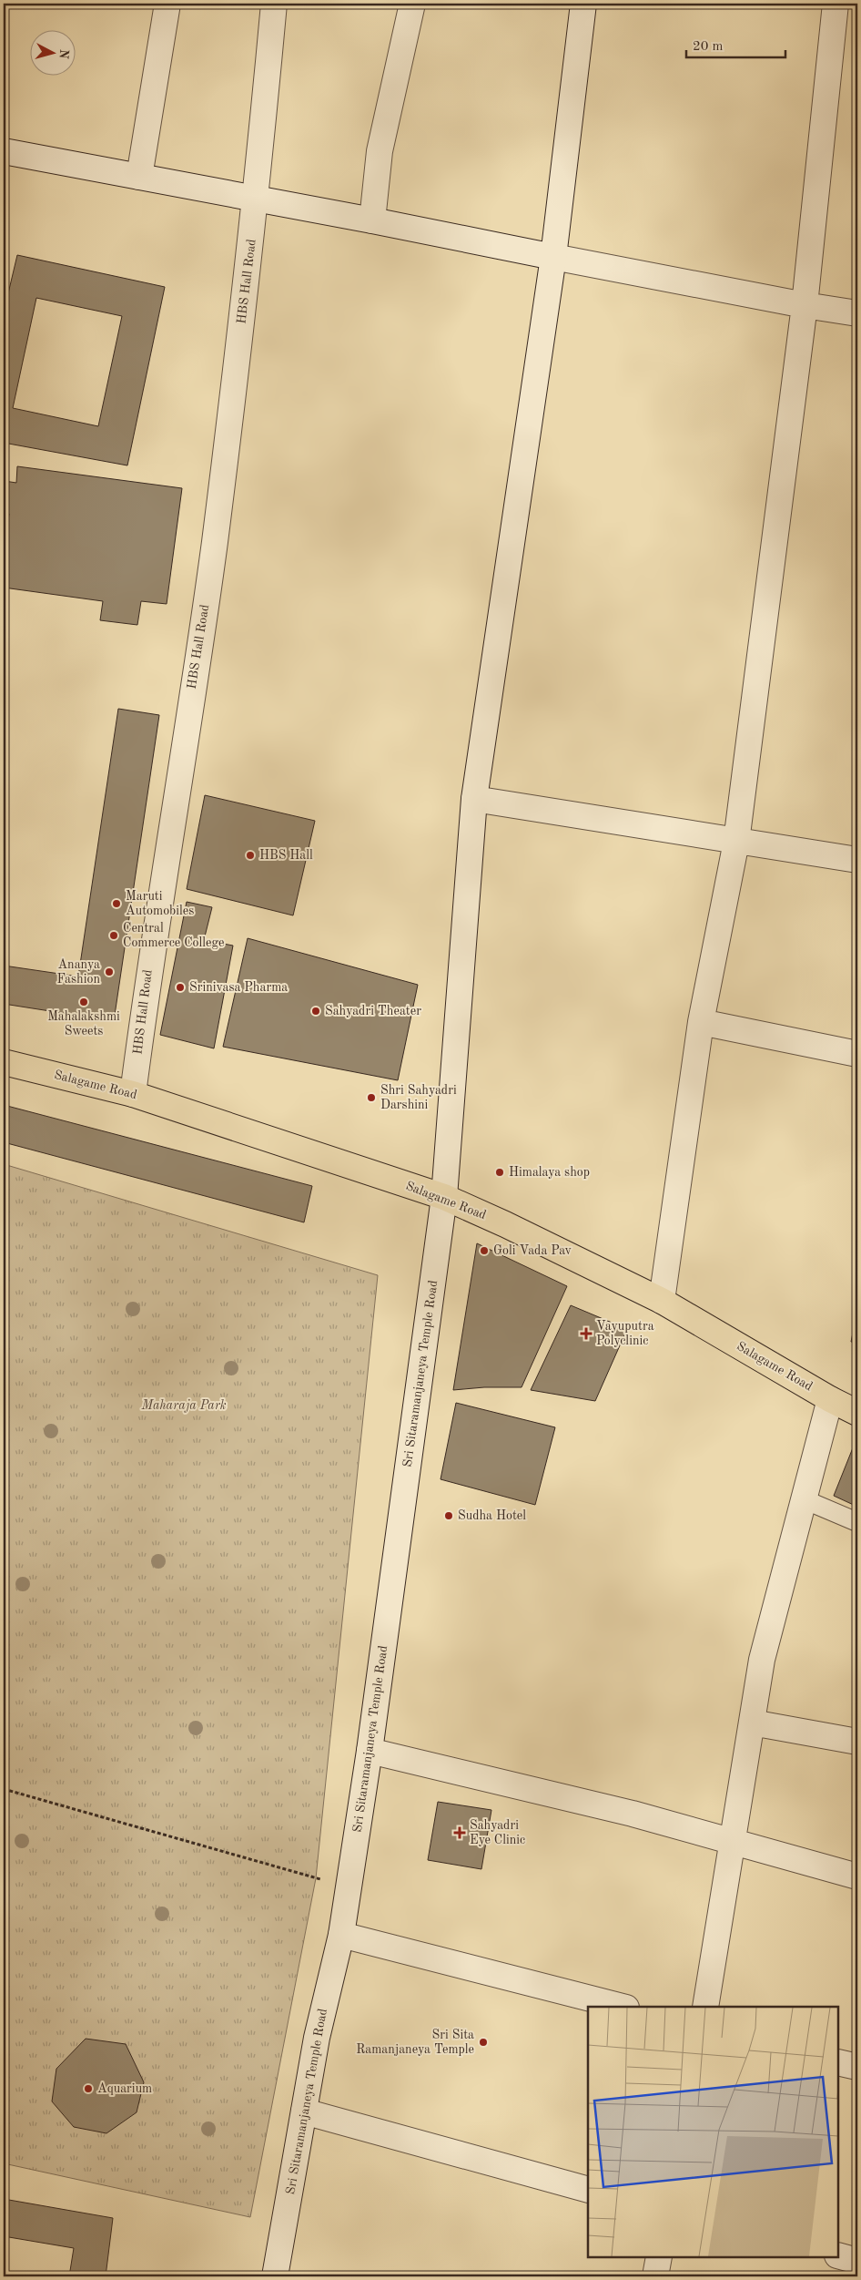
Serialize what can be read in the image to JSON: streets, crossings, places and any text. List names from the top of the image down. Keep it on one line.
{"streets":{"main road":["Salagame Road"],"street":["HBS Hall Road","Sri Sitaramanjaneya Temple Road"]},"crossings":[["HBS Hall Road","Salagame Road"],["Salagame Road","Sri Sitaramanjaneya Temple Road"]],"parks":["Maharaja Park"],"places":{"other":["HBS Hall","Maruti Automobiles","Central Commerce College","Ananya Fashion","Srinivasa Pharma","Mahalakshmi Sweets","Sahyadri Theater","Shri Sahyadri Darshini","Himalaya shop","Goli Vada Pav","Sudha Hotel","Sri Sita Ramanjaneya Temple","Aquarium"],"health":["Vayuputra Polyclinic","Sahyadri Eye Clinic"]},"scale_bar":"20 m","north":"right"}
